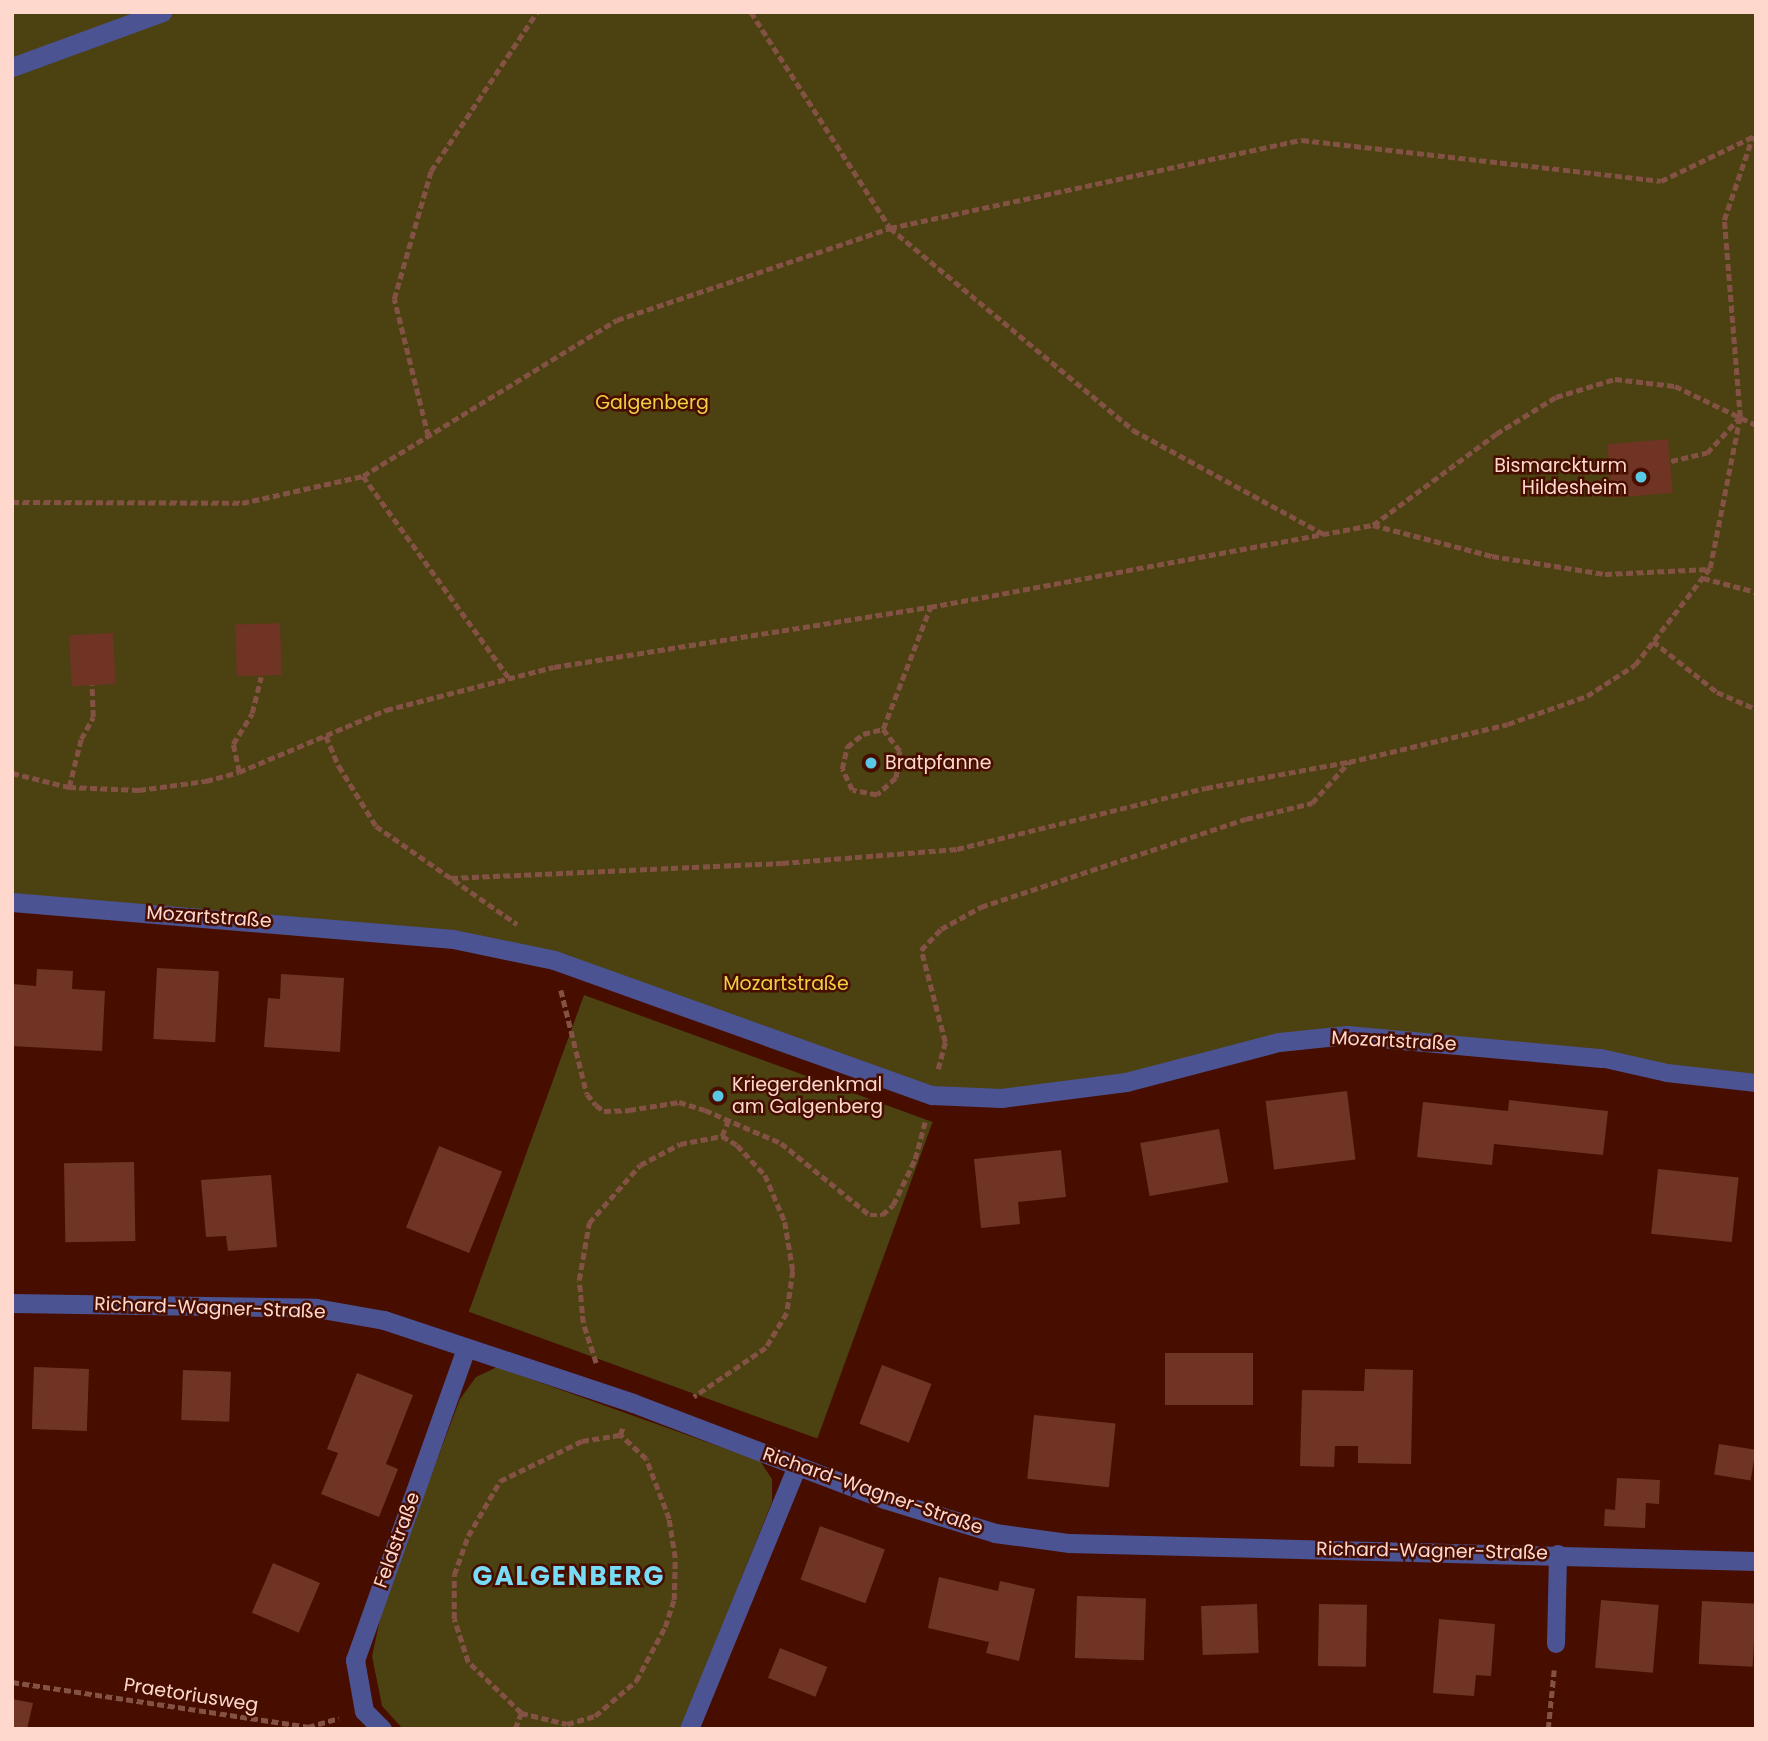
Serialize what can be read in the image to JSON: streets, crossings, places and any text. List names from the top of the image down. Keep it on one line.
{"streets":{"street":["Mozartstraße","Richard-Wagner-Straße","Feldstraße"],"path":["Praetoriusweg"]},"crossings":[["Richard-Wagner-Straße","Feldstraße"],["Feldstraße","Praetoriusweg"]],"districts":["GALGENBERG"],"parks":["Galgenberg","Mozartstraße"],"places":["Bismarckturm Hildesheim","Bratpfanne","Kriegerdenkmal am Galgenberg"]}
